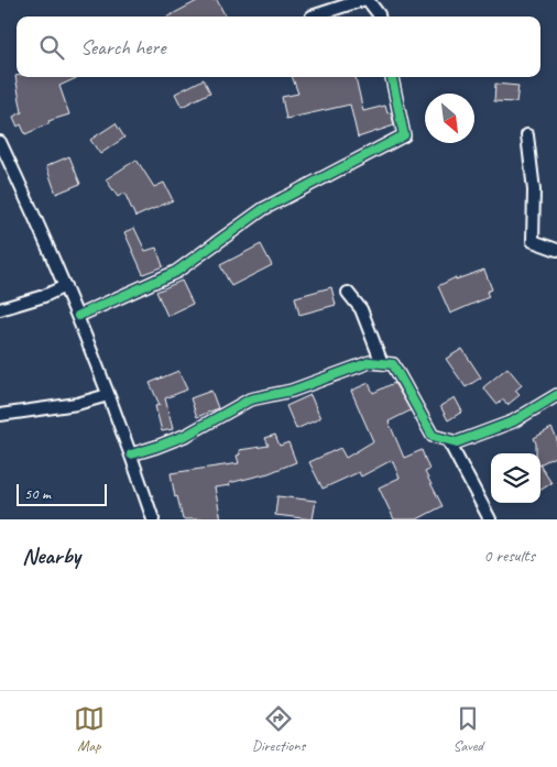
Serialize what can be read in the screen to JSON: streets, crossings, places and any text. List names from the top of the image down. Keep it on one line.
{"scale_bar":"50 m","north":"bottom right","page":{"search":"Search here","scale":"50 m","heading":["Nearby","0 results"],"nav":["Map","Directions","Saved"]}}
